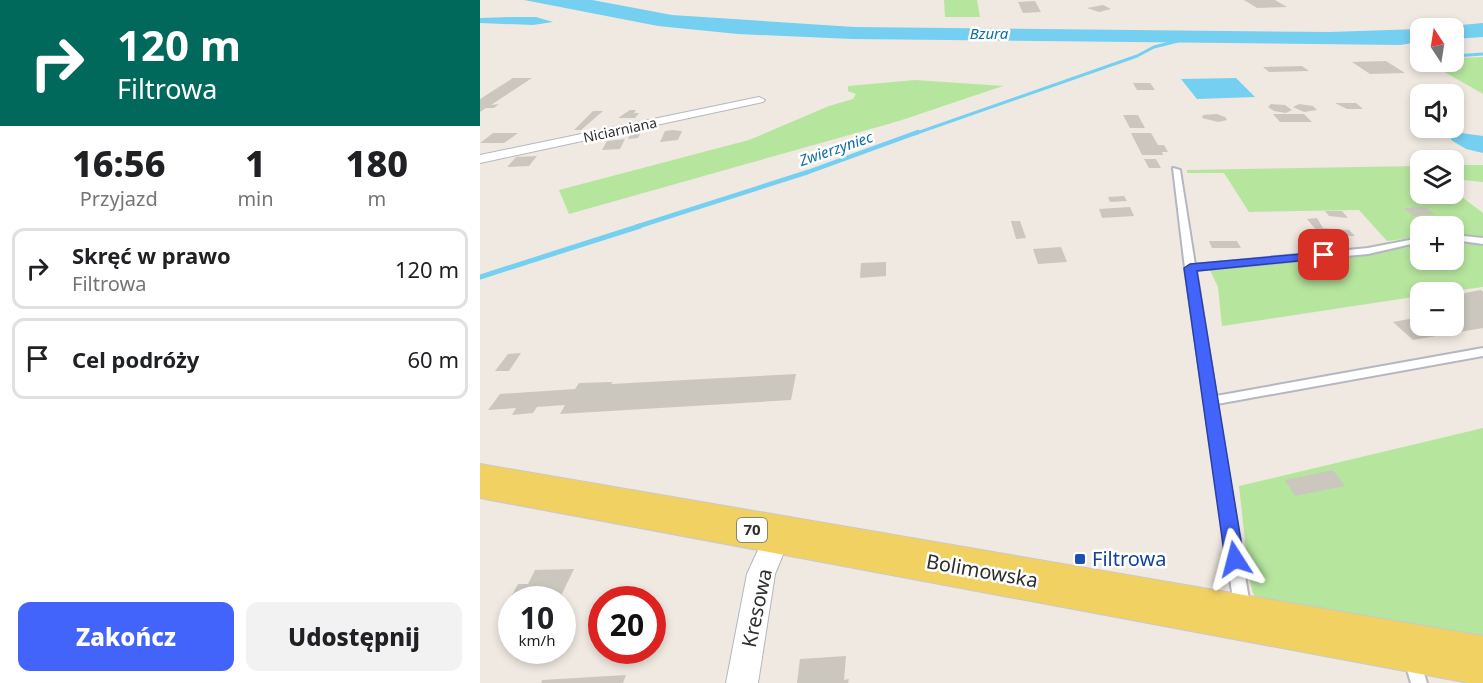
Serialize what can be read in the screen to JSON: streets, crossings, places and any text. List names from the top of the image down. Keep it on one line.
{"streets":{"main road":["70","Bolimowska"],"street":["Niciarniana","Kresowa"]},"crossings":[["Bolimowska","Kresowa"]],"water":["Bzura","Zwierzyniec"],"places":{"transit":["Filtrowa"]},"north":"top","page":{"turn":["120 m","Filtrowa"],"map_buttons":["+","−"],"eta":["16:56","Przyjazd","1","min","180","m"],"list":[{"name":"Skręć w prawo","note":"Filtrowa","value":"120 m"},{"name":"Cel podróży","value":"60 m"}],"speed":"10 km/h","limit":"20","buttons":["Zakończ","Udostępnij"]}}
